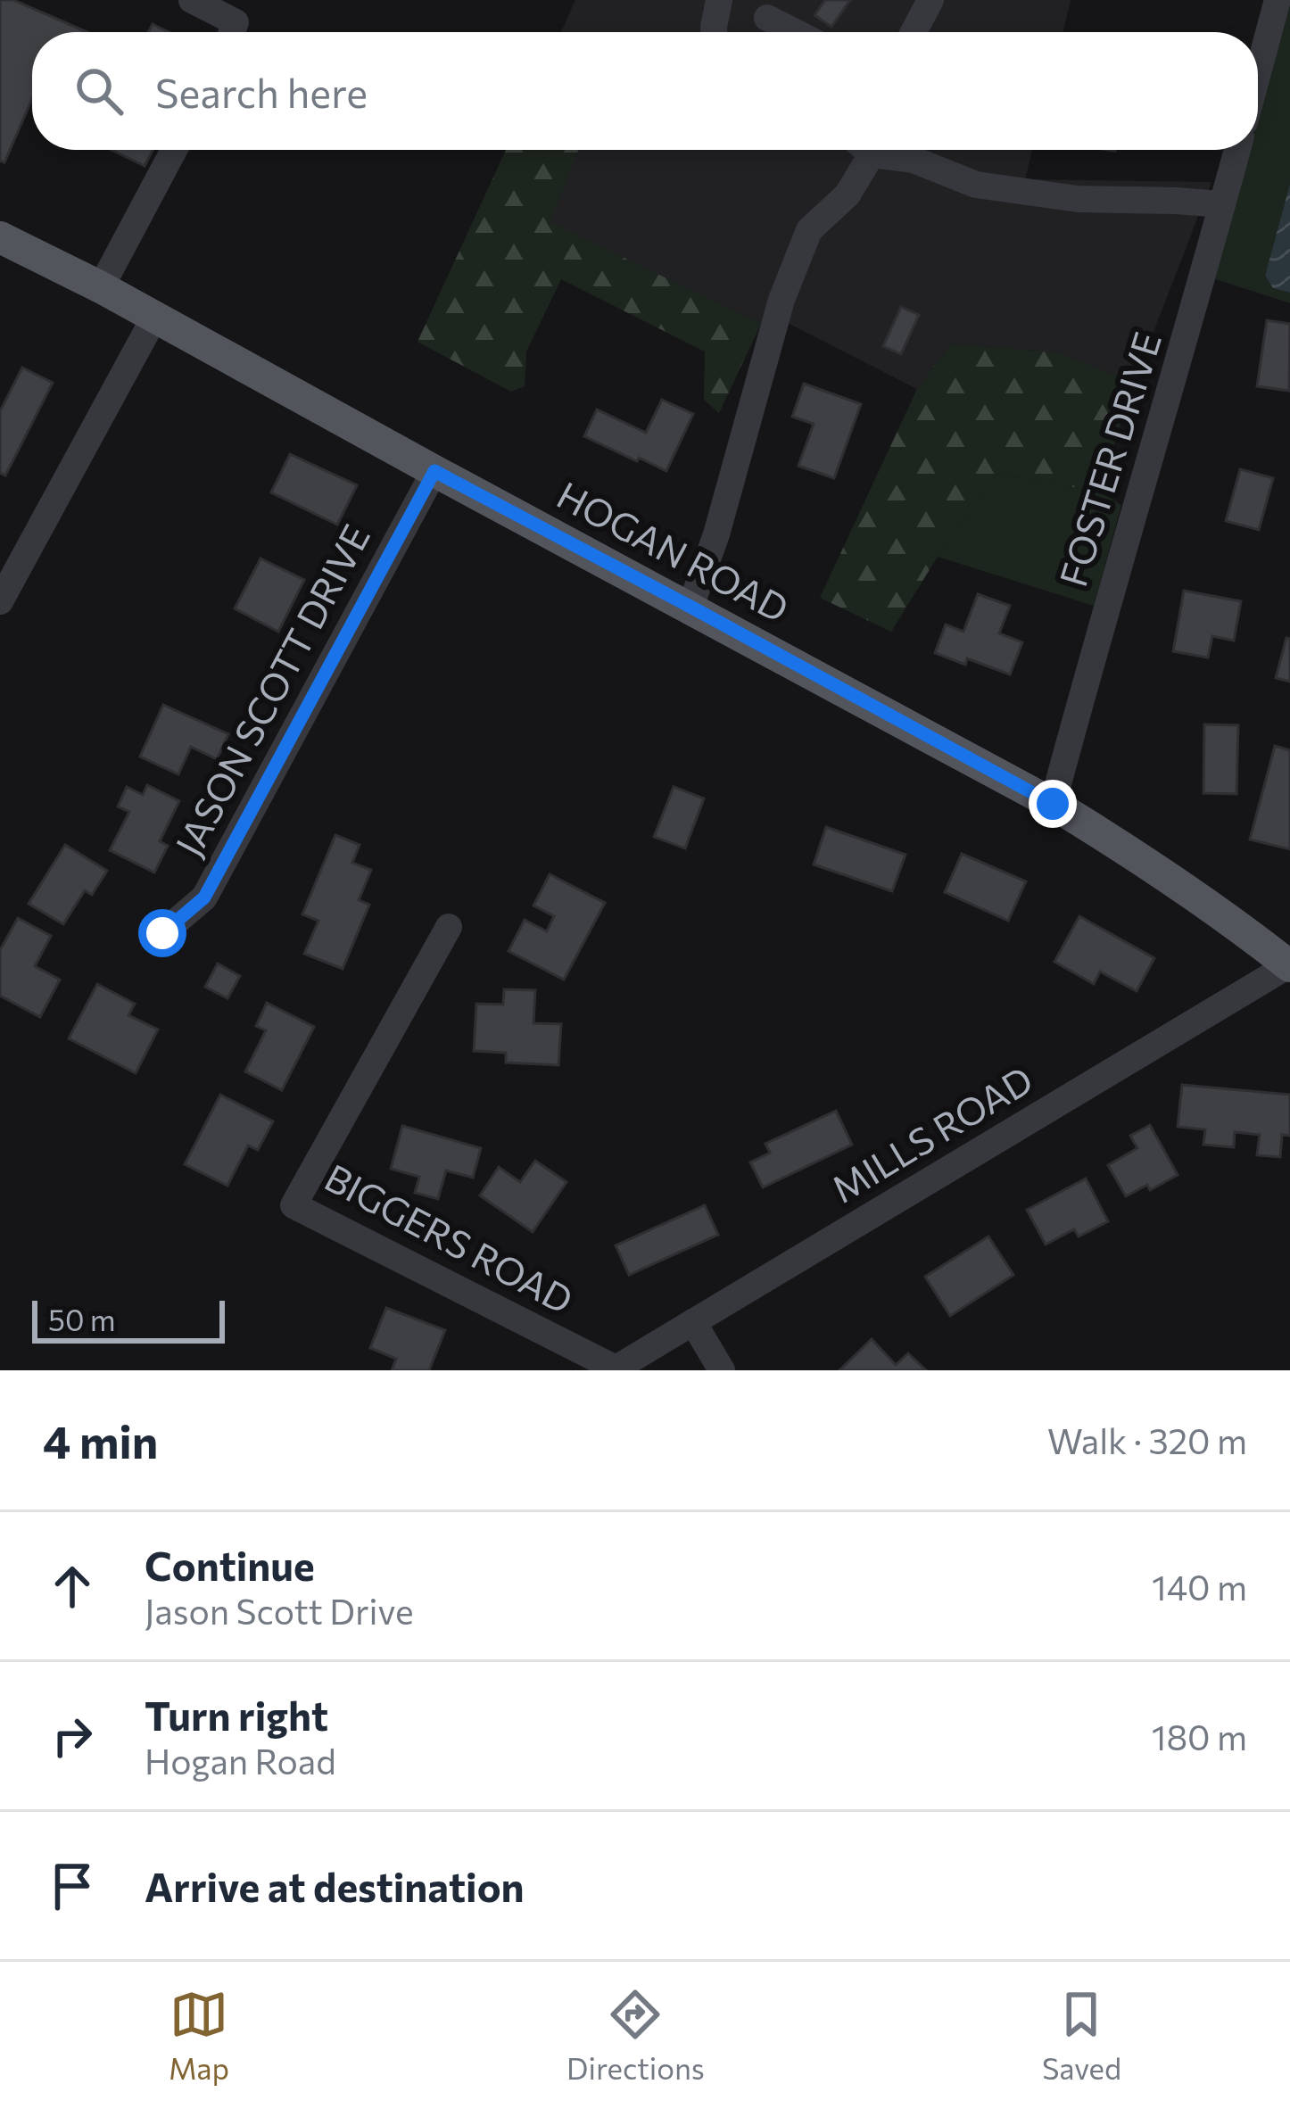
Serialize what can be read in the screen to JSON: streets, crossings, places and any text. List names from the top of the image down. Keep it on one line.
{"streets":{"main road":["HOGAN ROAD"],"street":["FOSTER DRIVE","JASON SCOTT DRIVE","MILLS ROAD","BIGGERS ROAD"]},"crossings":[["FOSTER DRIVE","HOGAN ROAD"],["HOGAN ROAD","JASON SCOTT DRIVE"],["HOGAN ROAD","MILLS ROAD"],["MILLS ROAD","BIGGERS ROAD"]],"scale_bar":"50 m","page":{"search":"Search here","scale":"50 m","heading":["4 min","Walk · 320 m"],"list":[["Continue","Jason Scott Drive","140 m"],["Turn right","Hogan Road","180 m"],"Arrive at destination"],"nav":["Map","Directions","Saved"]}}
